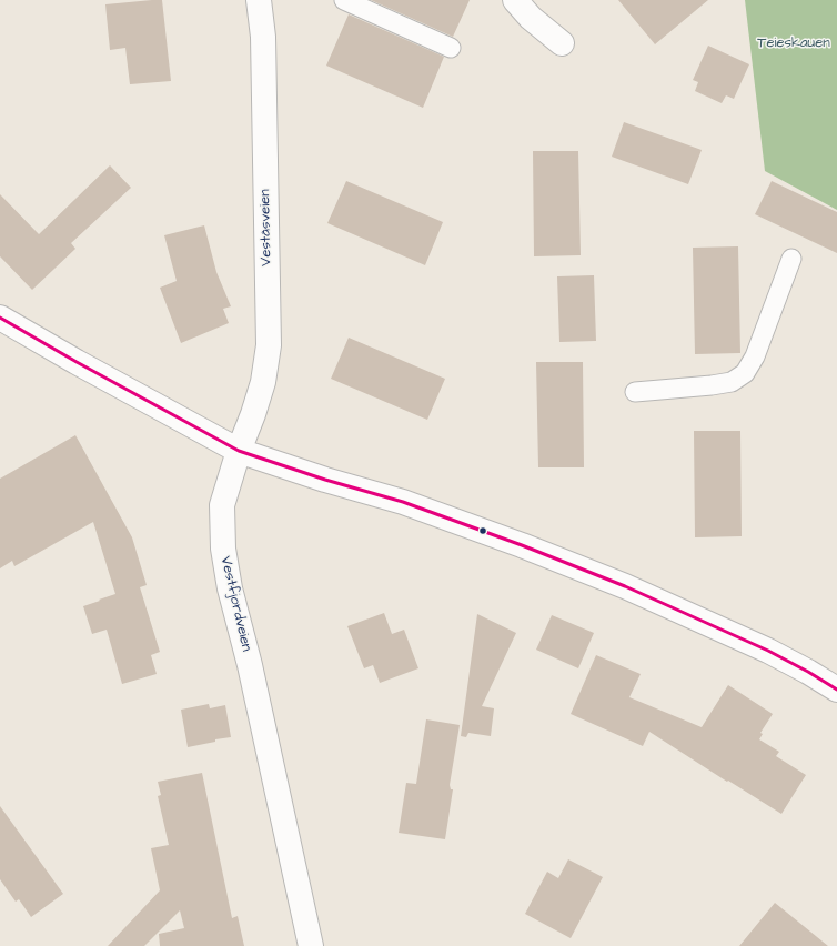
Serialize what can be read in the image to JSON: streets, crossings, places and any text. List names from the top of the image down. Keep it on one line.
{"streets":{"street":["Veståsveien","Vestfjordveien"]},"crossings":[["Veståsveien","Vestfjordveien"]],"parks":["Teieskauen"]}
